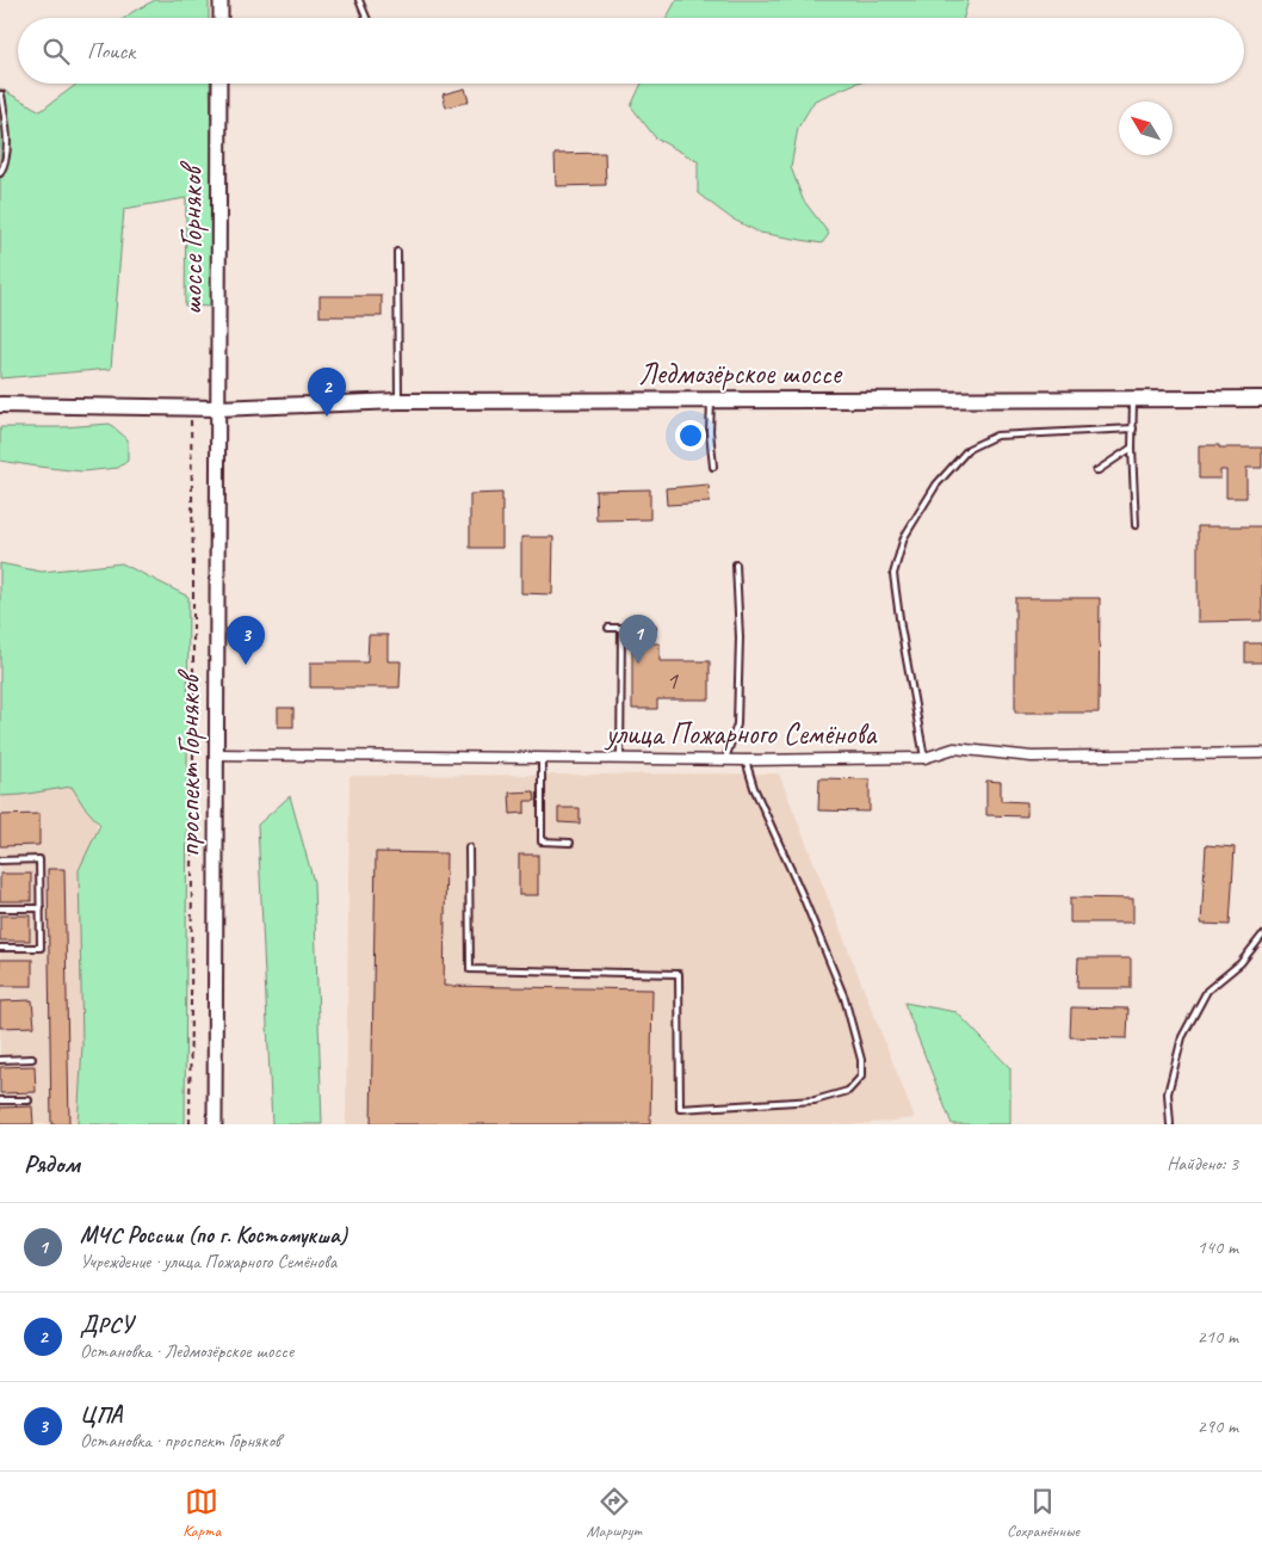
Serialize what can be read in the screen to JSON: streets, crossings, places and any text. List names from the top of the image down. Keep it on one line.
{"streets":{"main road":["шоссе Горняков","Ледмозёрское шоссе","проспект Горняков"],"street":["улица Пожарного Семёнова"]},"crossings":[["шоссе Горняков","Ледмозёрское шоссе"],["шоссе Горняков","проспект Горняков"],["Ледмозёрское шоссе","проспект Горняков"],["улица Пожарного Семёнова","проспект Горняков"]],"house_numbers":["1"],"north":"top left","page":{"search":"Поиск","pins":["2","1","3"],"heading":["Рядом","Найдено: 3"],"list":[{"mark":"1","name":"МЧС России (по г. Костомукша)","note":"Учреждение · улица Пожарного Семёнова","value":"140 m"},{"mark":"2","name":"ДРСУ","note":"Остановка · Ледмозёрское шоссе","value":"210 m"},{"mark":"3","name":"ЦПА","note":"Остановка · проспект Горняков","value":"290 m"}],"nav":["Карта","Маршрут","Сохранённые"]}}
